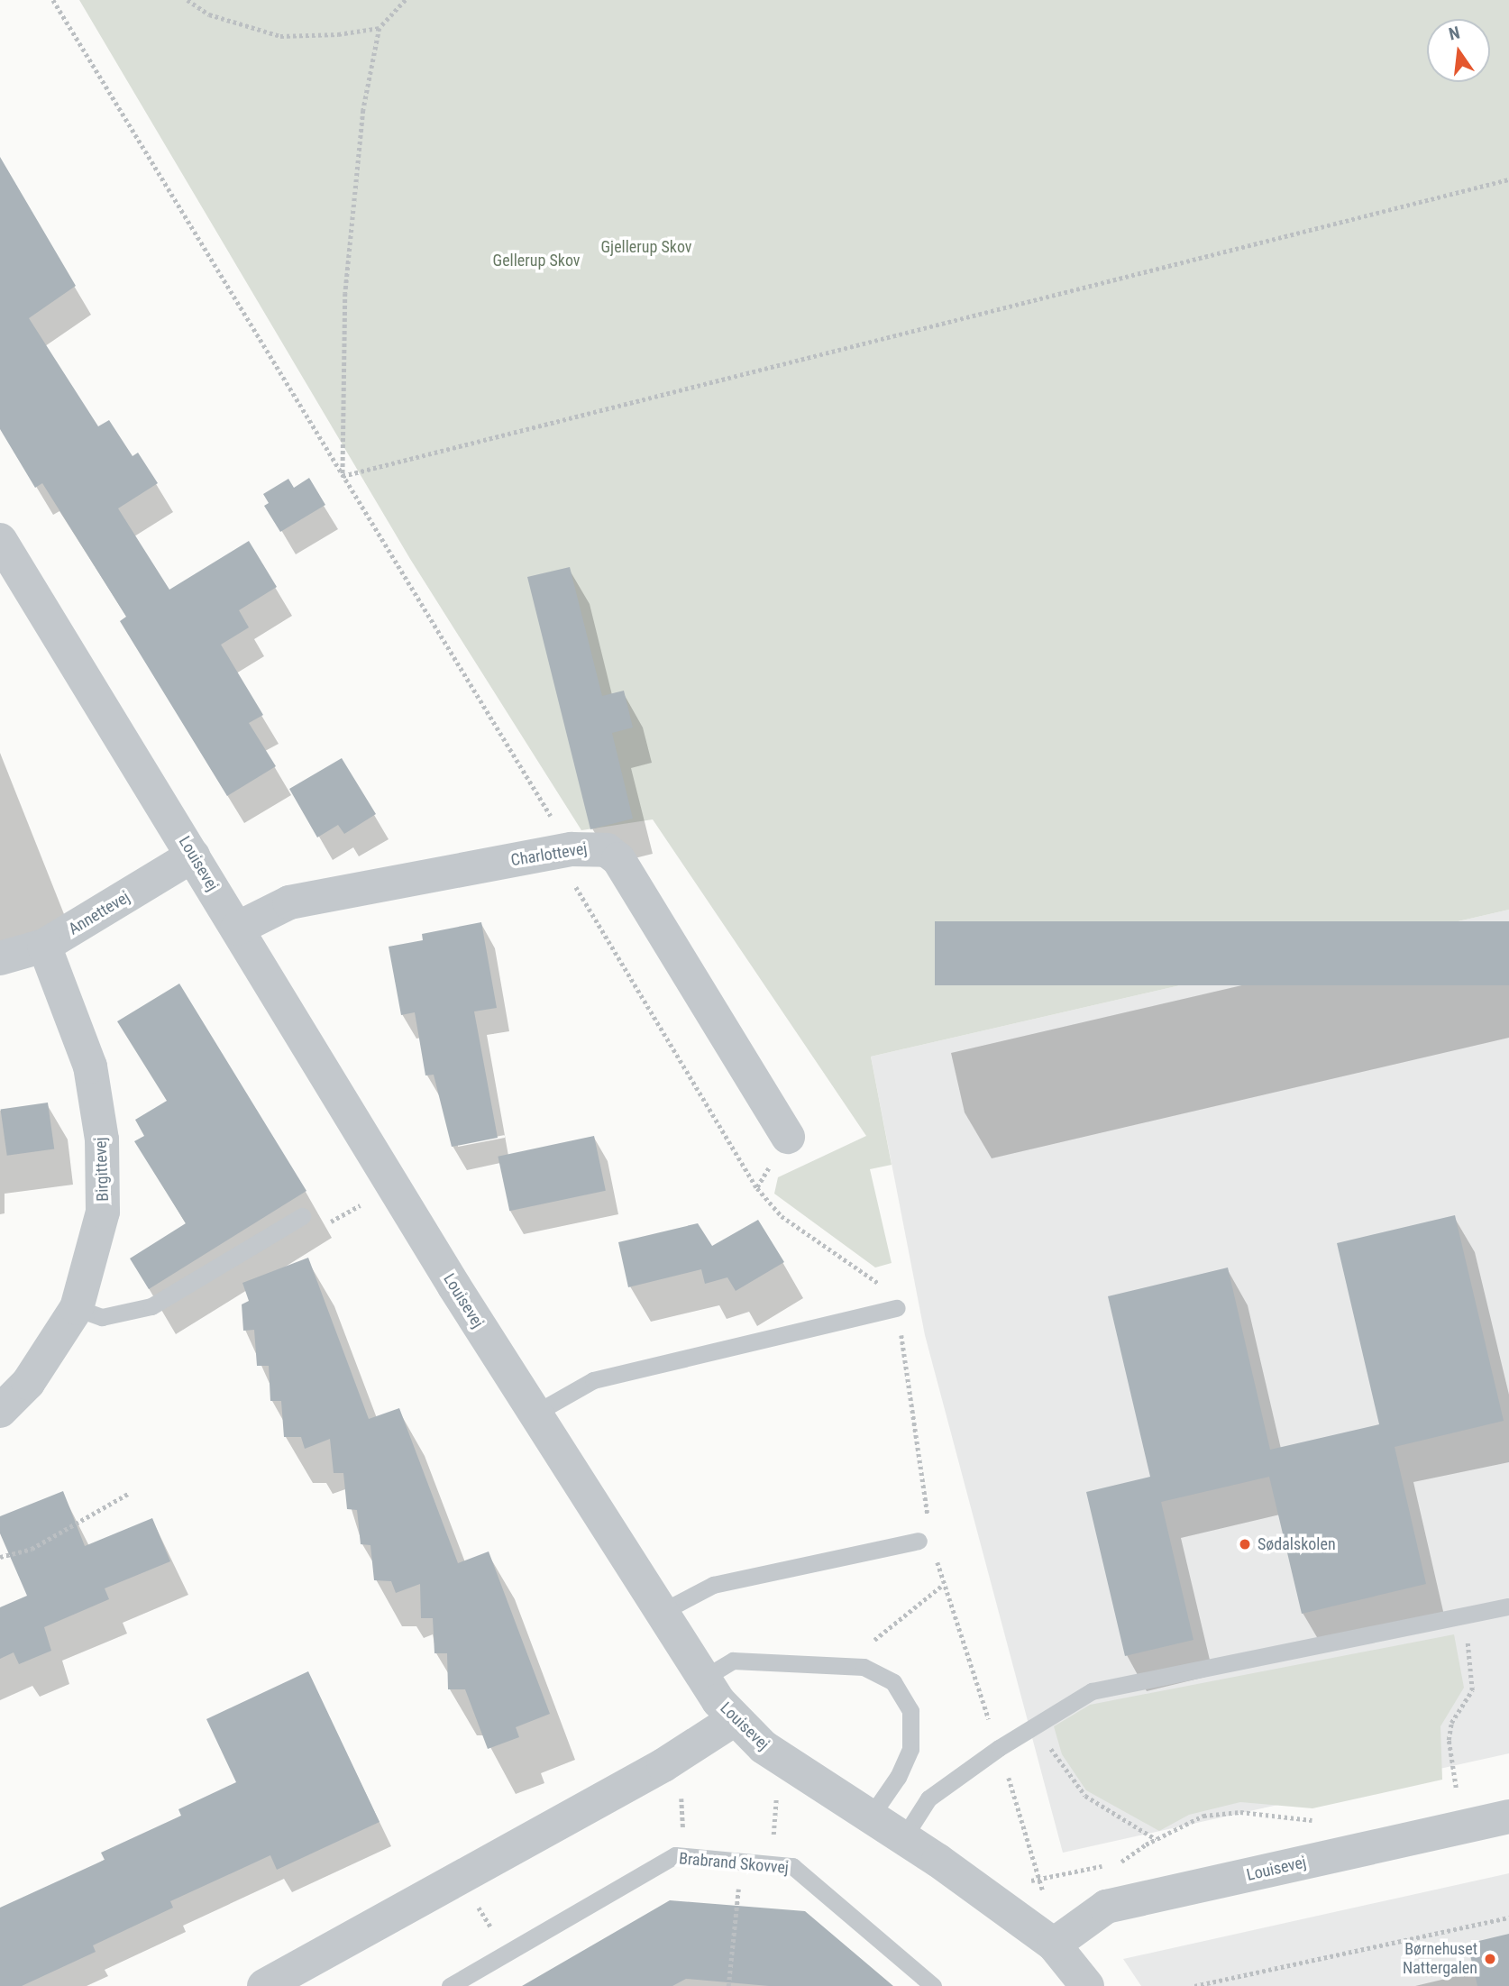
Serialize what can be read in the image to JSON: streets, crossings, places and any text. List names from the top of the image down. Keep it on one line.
{"streets":{"street":["Charlottevej","Louisevej","Annettevej","Birgittevej"],"lane":["Brabrand Skovvej"]},"crossings":[["Charlottevej","Louisevej"],["Louisevej","Annettevej"],["Annettevej","Birgittevej"]],"parks":["Gjellerup Skov","Gellerup Skov"],"places":["Sødalskolen","Børnehuset Nattergalen"],"north":"top"}
